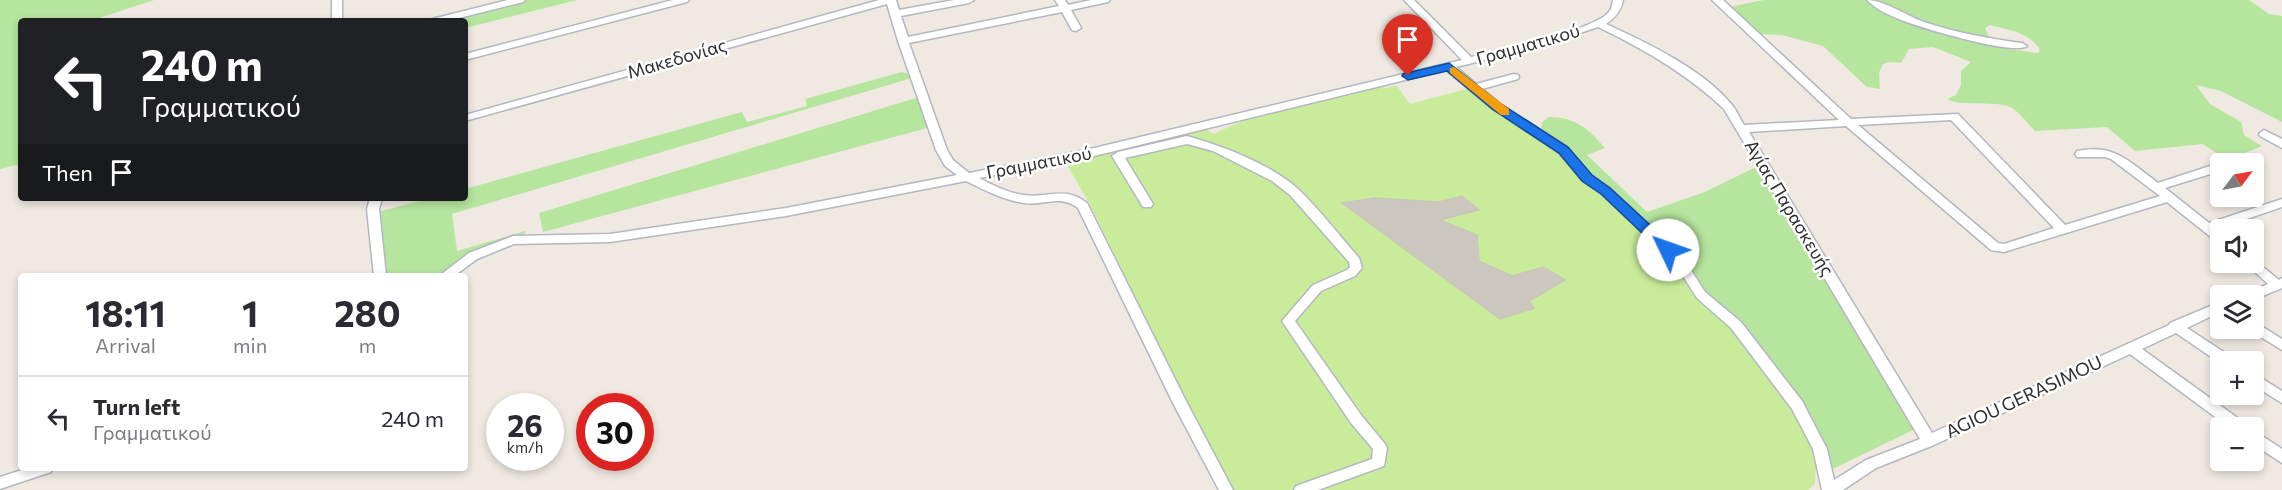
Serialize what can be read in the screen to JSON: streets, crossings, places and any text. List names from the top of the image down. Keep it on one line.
{"streets":{"street":["Γραμματικού","Μακεδονίας","Αγίας Παρασκευής","AGIOU GERASIMOU"]},"crossings":[["Γραμματικού","Αγίας Παρασκευής"],["Αγίας Παρασκευής","AGIOU GERASIMOU"]],"north":"top right","page":{"turn":["240 m","Γραμματικού"],"then":"Then","map_buttons":["+","−"],"eta":["18:11","Arrival","1","min","280","m"],"list":[{"name":"Turn left","note":"Γραμματικού","value":"240 m"}],"speed":"26 km/h","limit":"30"}}
